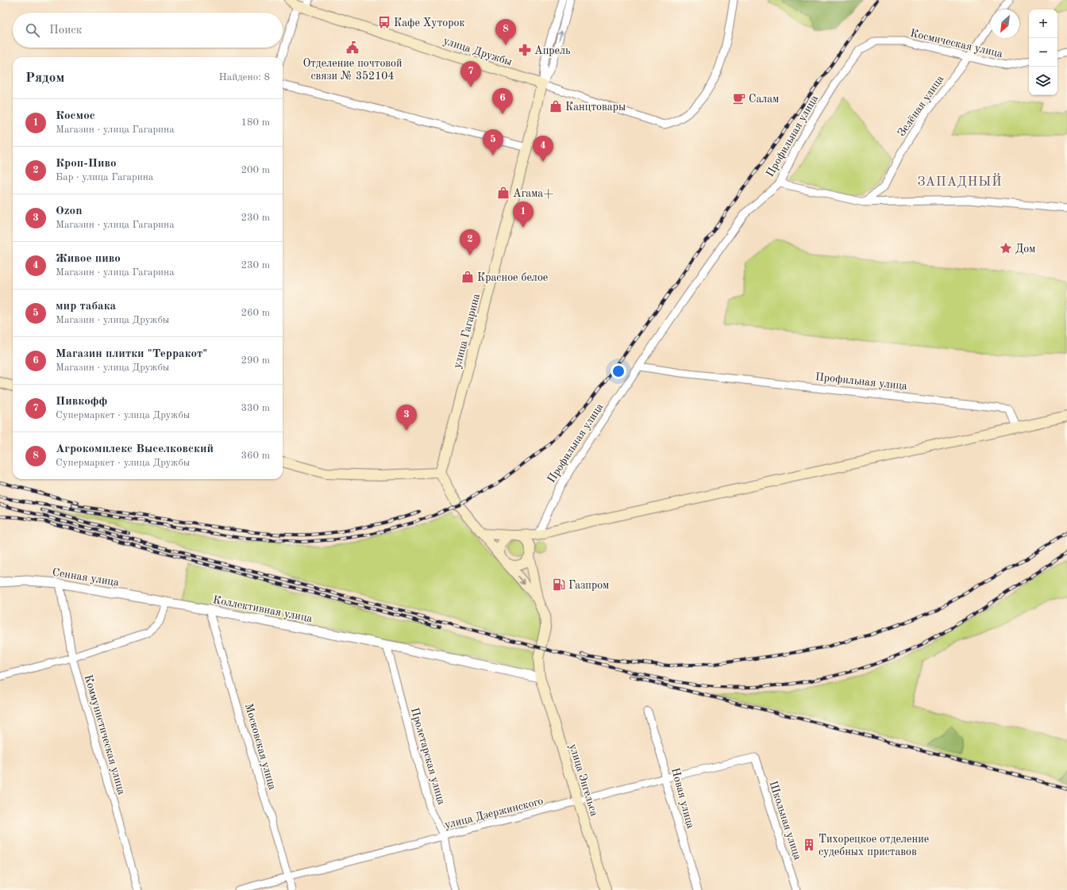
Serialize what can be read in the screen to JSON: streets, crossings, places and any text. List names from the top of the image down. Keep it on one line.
{"streets":{"main road":["улица Дружбы","улица Гагарина","улица Энгельса"],"street":["Космическая улица","Зелёная улица","Профильная улица","Сенная улица","Коллективная улица","Коммунистическая улица","Московская улица","Пролетарская улица","Новая улица","улица Дзержинского","Школьная улица"]},"crossings":[["Космическая улица","Зелёная улица"],["Космическая улица","Профильная улица"],["улица Дружбы","улица Гагарина"],["Сенная улица","Коллективная улица"],["Сенная улица","Коммунистическая улица"],["Коллективная улица","Московская улица"],["Коллективная улица","Пролетарская улица"],["Коллективная улица","улица Энгельса"],["Московская улица","улица Дзержинского"],["Пролетарская улица","улица Дзержинского"],["улица Энгельса","улица Дзержинского"],["Новая улица","улица Дзержинского"],["улица Дзержинского","Школьная улица"]],"districts":["ЗАПАДНЫЙ"],"places":{"bus stop":["Кафе Хуторок"],"public building":["Отделение почтовой связи № 352104"],"pharmacy":["Апрель"],"cafe":["Салам"],"shop":["Канцтовары","Агама+","Красное белое"],"place":["Дом"],"fuel station":["Газпром"],"building":["Тихорецкое отделение судебных приставов"]},"north":"bottom left","page":{"map_buttons":["+","−"],"search":"Поиск","pins":["8","7","6","5","4","1","2","3"],"heading":["Рядом","Найдено: 8"],"list":[{"mark":"1","name":"Космос","note":"Магазин · улица Гагарина","value":"180 m"},{"mark":"2","name":"Кроп-Пиво","note":"Бар · улица Гагарина","value":"200 m"},{"mark":"3","name":"Ozon","note":"Магазин · улица Гагарина","value":"230 m"},{"mark":"4","name":"Живое пиво","note":"Магазин · улица Гагарина","value":"230 m"},{"mark":"5","name":"мир табака","note":"Магазин · улица Дружбы","value":"260 m"},{"mark":"6","name":"Магазин плитки \"Терракот\"","note":"Магазин · улица Дружбы","value":"290 m"},{"mark":"7","name":"Пивкофф","note":"Супермаркет · улица Дружбы","value":"330 m"},{"mark":"8","name":"Агрокомплекс Выселковский","note":"Супермаркет · улица Дружбы","value":"360 m"}]}}
